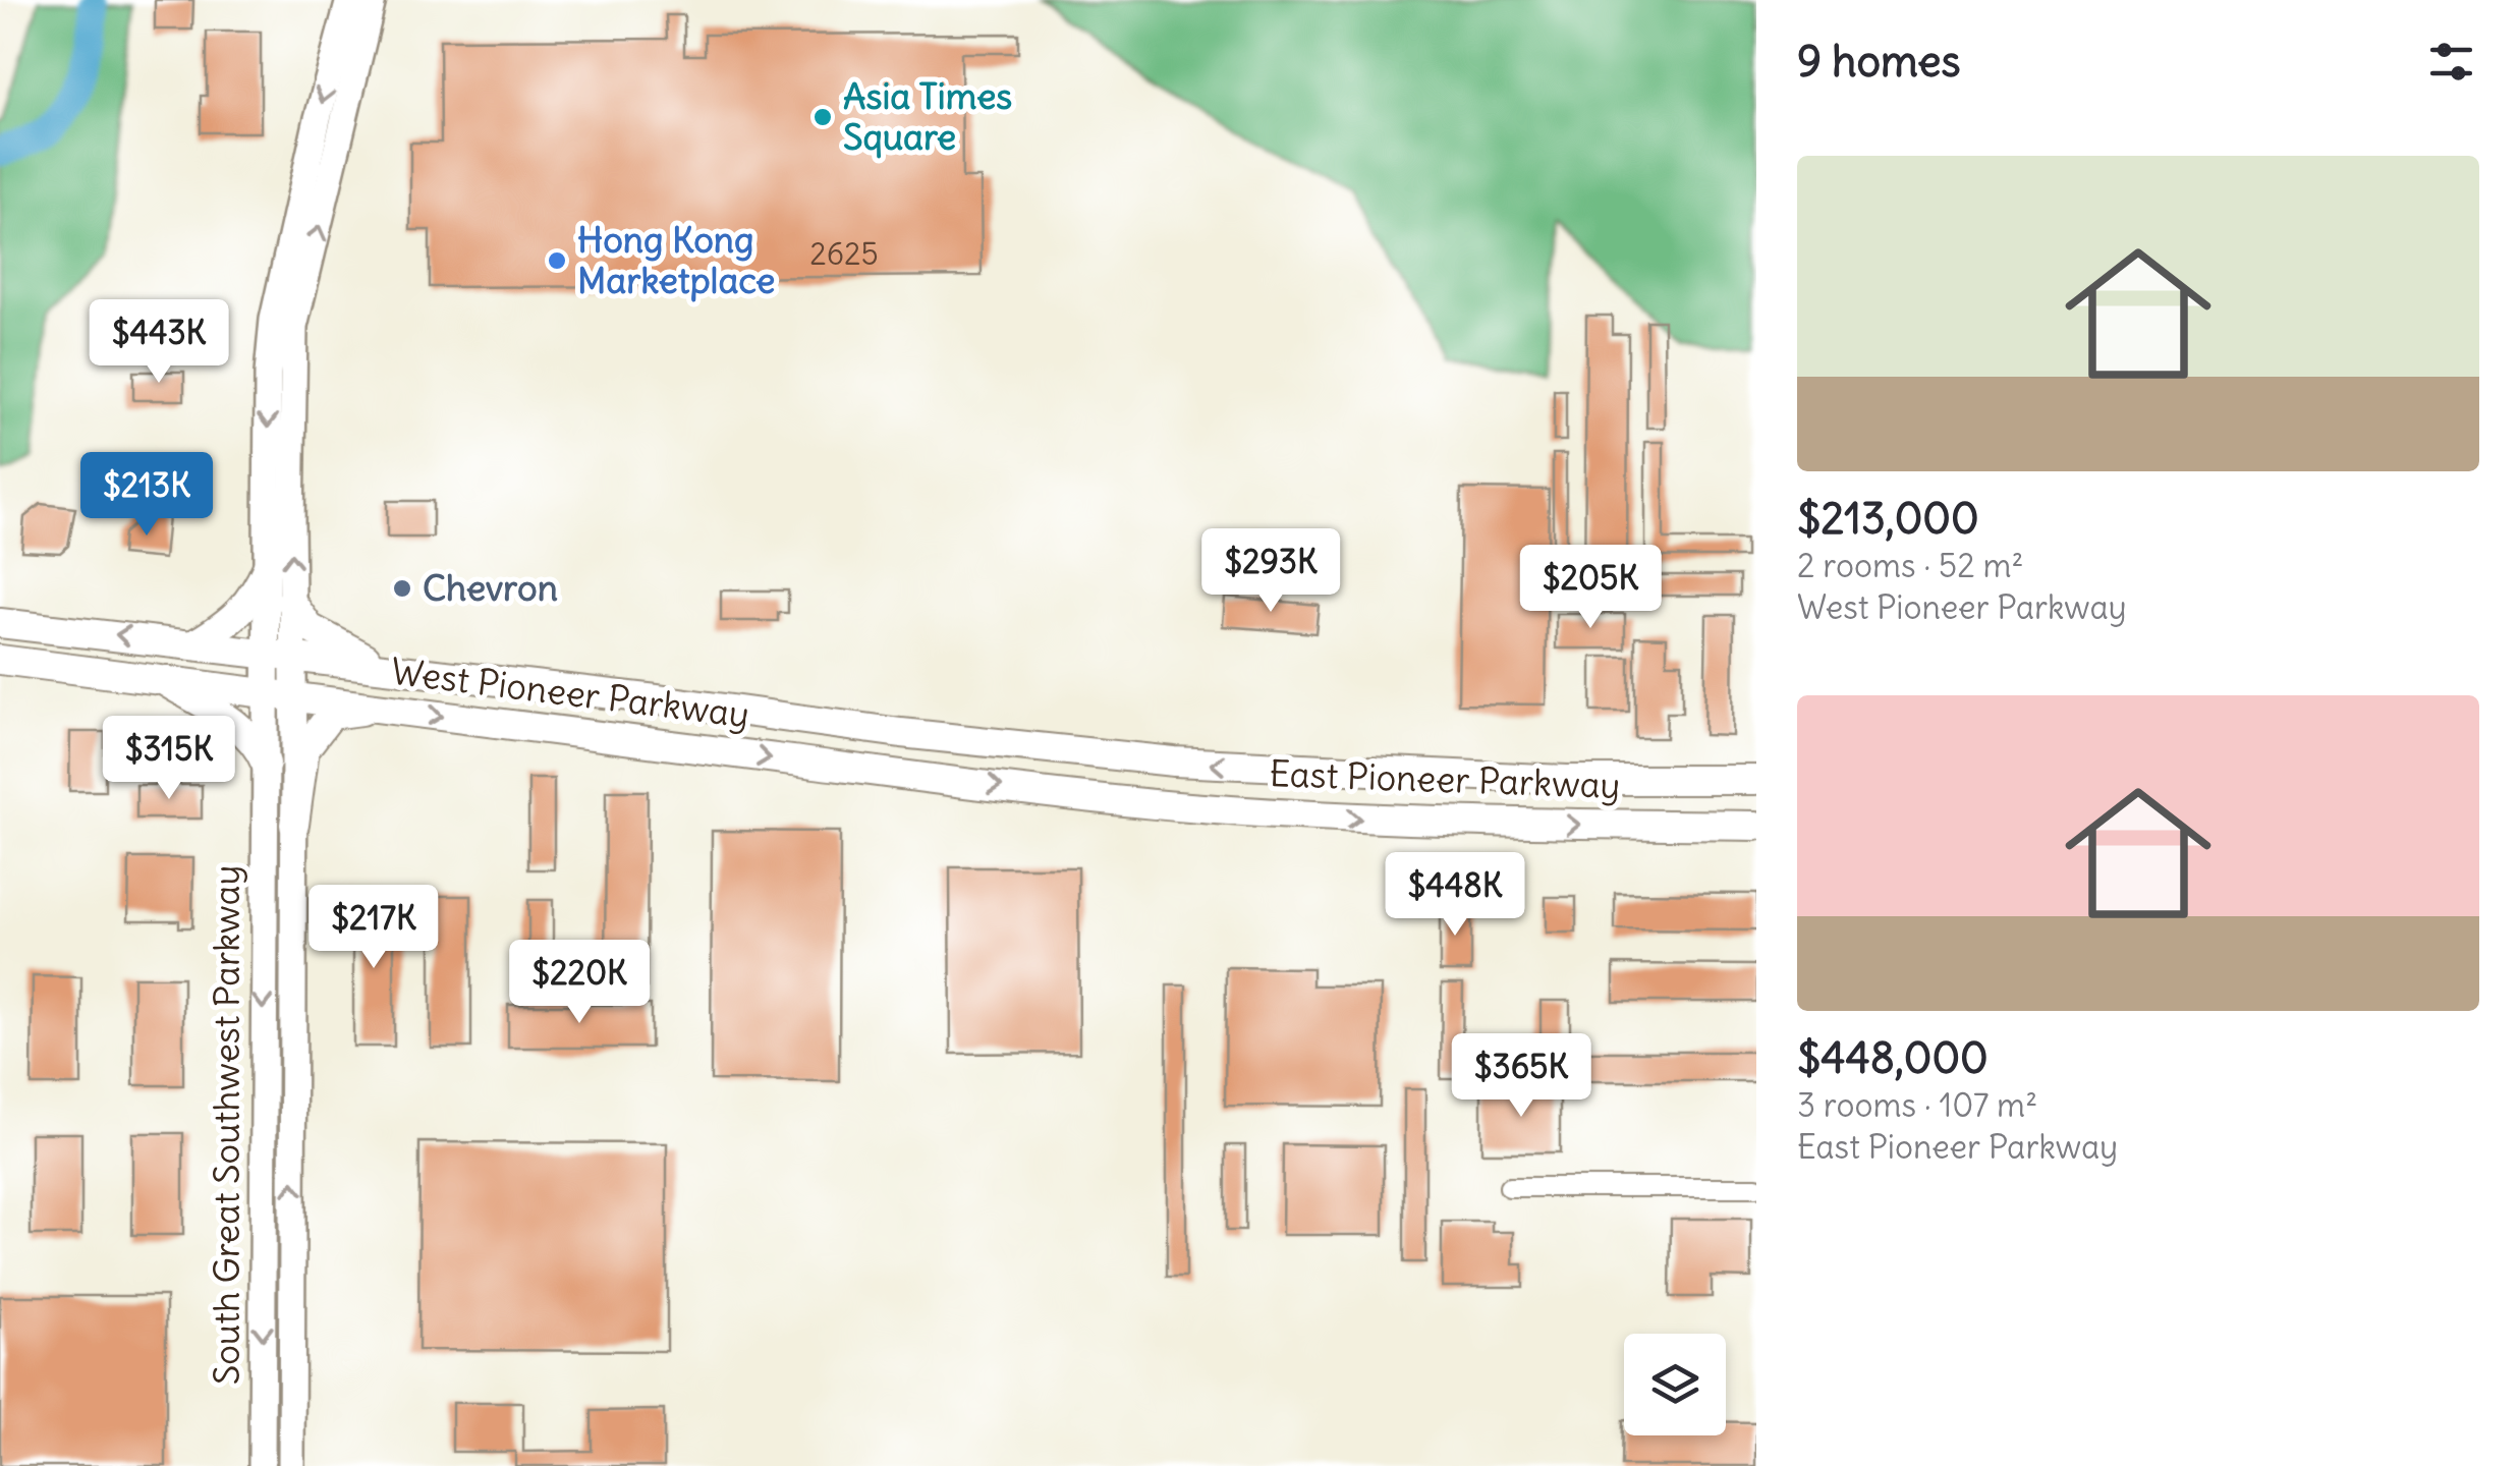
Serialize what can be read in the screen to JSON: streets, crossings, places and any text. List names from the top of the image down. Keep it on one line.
{"streets":{"main road":["West Pioneer Parkway","East Pioneer Parkway","South Great Southwest Parkway"]},"crossings":[["West Pioneer Parkway","East Pioneer Parkway"],["West Pioneer Parkway","South Great Southwest Parkway"]],"places":["Asia Times Square","Hong Kong Marketplace","Chevron"],"house_numbers":["2625"],"page":{"heading":"9 homes","list":[{"name":"$213,000","note":"2 rooms · 52 m² · West Pioneer Parkway"},{"name":"$448,000","note":"3 rooms · 107 m² · East Pioneer Parkway"}],"price":["$443K","$213K","$293K","$205K","$315K","$448K","$217K","$220K","$365K"]}}
